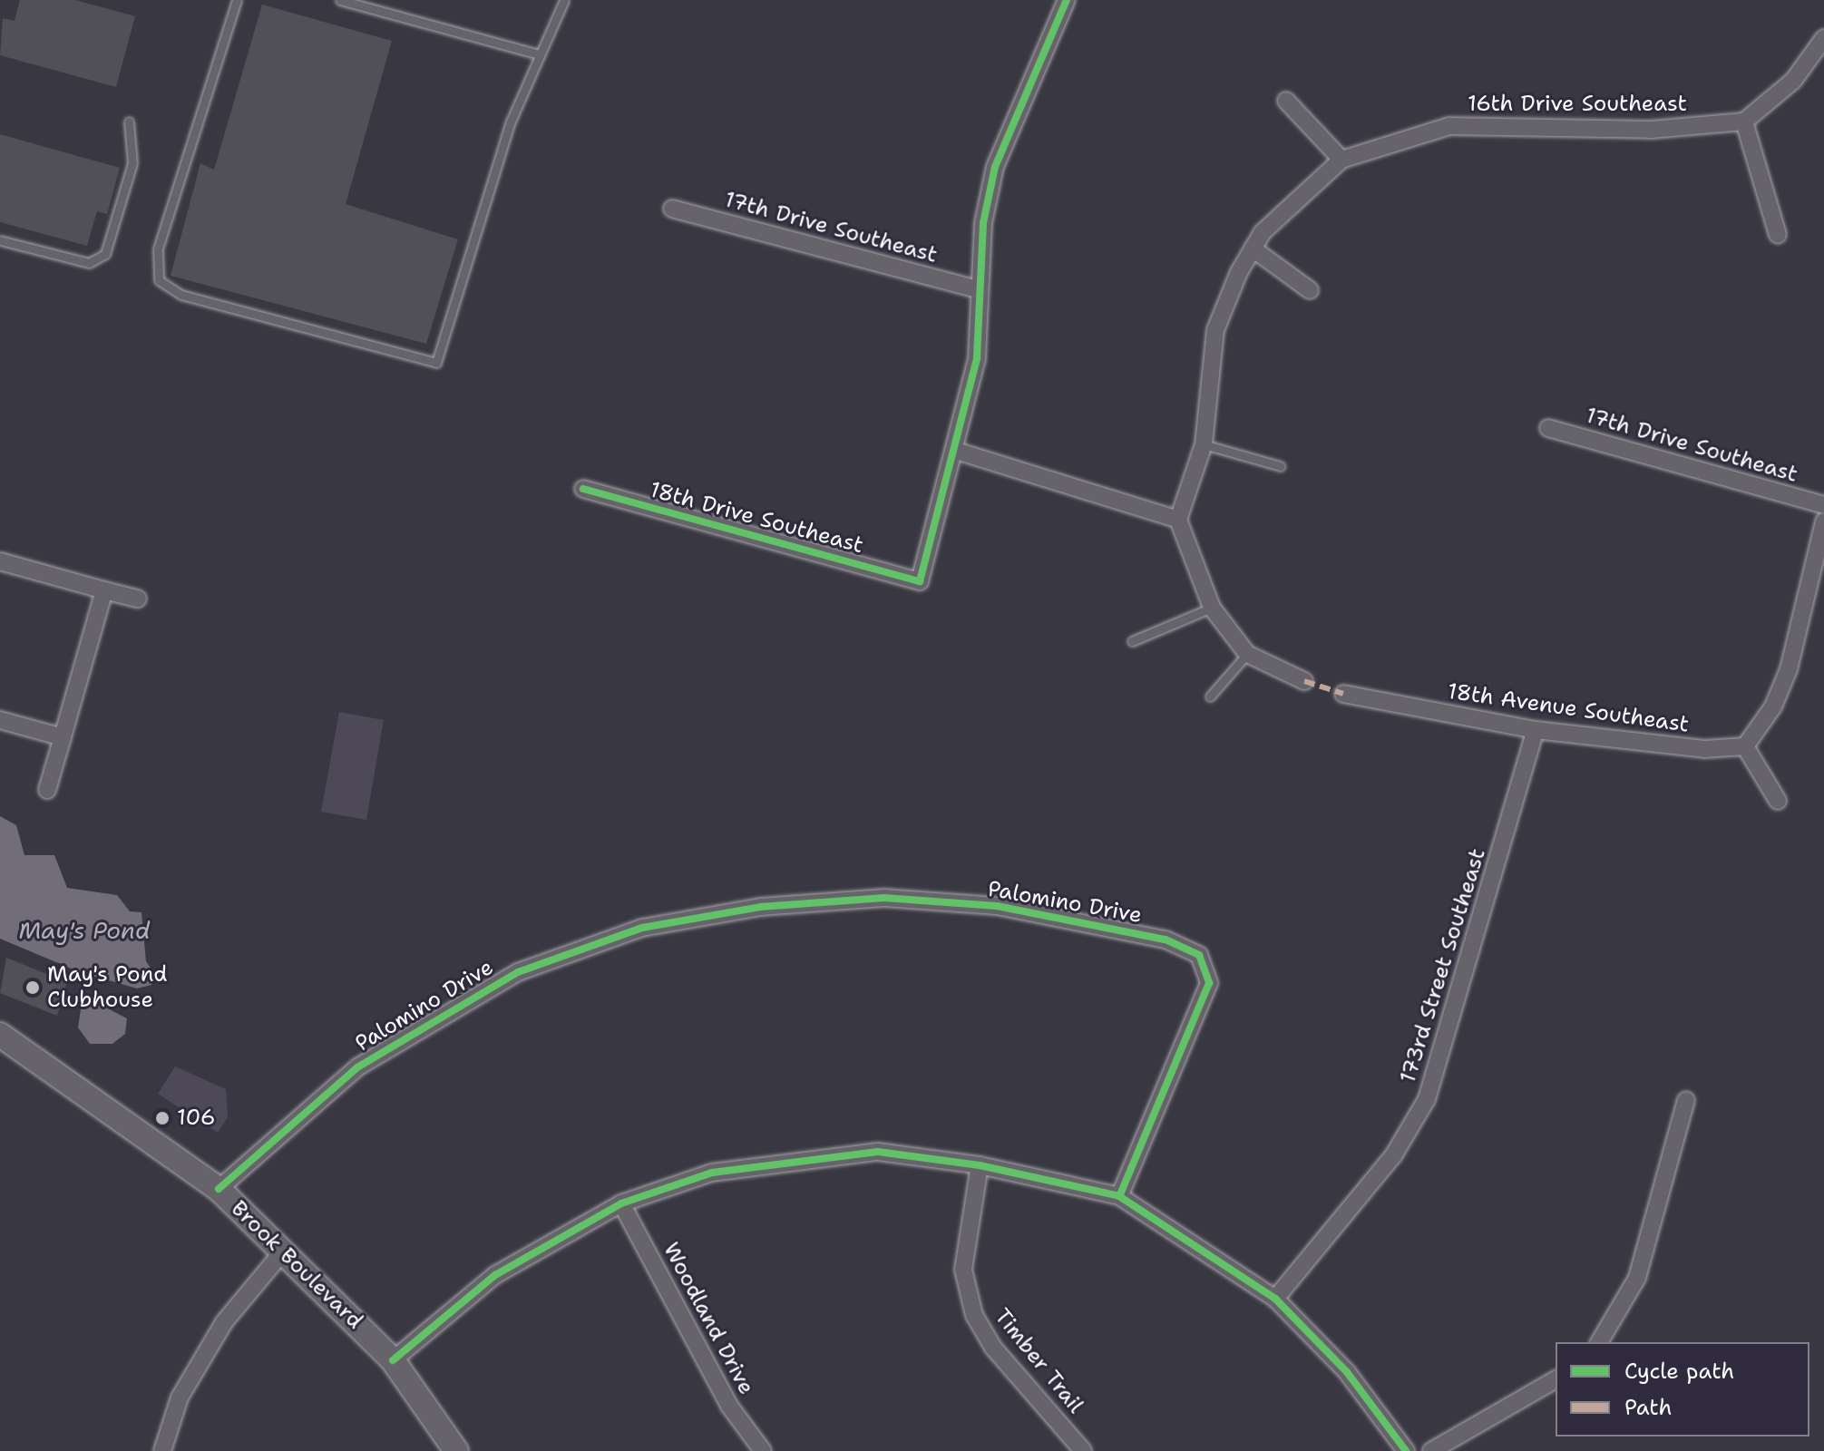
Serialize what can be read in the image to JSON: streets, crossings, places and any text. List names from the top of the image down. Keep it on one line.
{"streets":{"street":["16th Drive Southeast","17th Drive Southeast","18th Drive Southeast","18th Avenue Southeast","Palomino Drive","173rd Street Southeast","Brook Boulevard","Woodland Drive","Timber Trail"]},"crossings":[["18th Avenue Southeast","173rd Street Southeast"],["Palomino Drive","Brook Boulevard"]],"water":["May's Pond"],"places":["May's Pond Clubhouse","106"],"legend":["Cycle path","Path"]}
